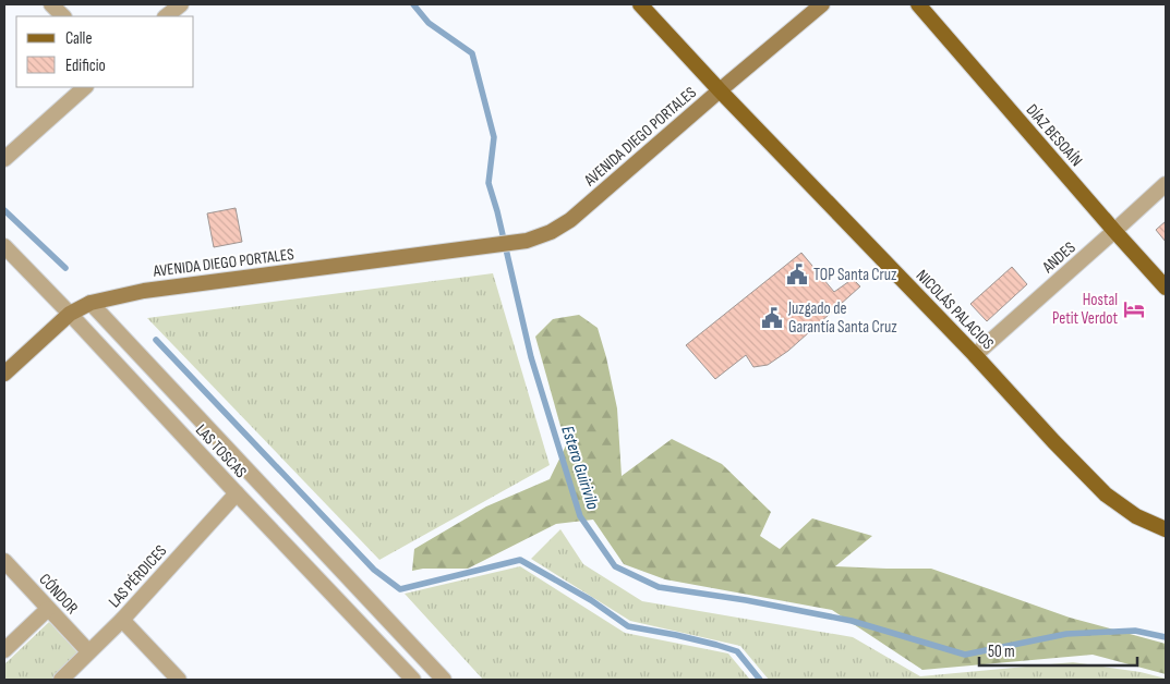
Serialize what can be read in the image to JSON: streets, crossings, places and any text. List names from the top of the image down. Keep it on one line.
{"streets":{"main road":["DÍAZ BESOAÍN","AVENIDA DIEGO PORTALES","NICOLÁS PALACIOS"],"street":["ANDES","LAS TOSCAS","LAS PÉRDICES","CÓNDOR"]},"crossings":[["DÍAZ BESOAÍN","ANDES"],["AVENIDA DIEGO PORTALES","NICOLÁS PALACIOS"],["AVENIDA DIEGO PORTALES","LAS TOSCAS"],["ANDES","NICOLÁS PALACIOS"],["LAS TOSCAS","LAS PÉRDICES"],["LAS PÉRDICES","CÓNDOR"]],"water":["Estero Guirivilo"],"places":{"public building":["TOP Santa Cruz","Juzgado de Garantía Santa Cruz"],"hotel":["Hostal Petit Verdot"]},"legend":["Calle","Edificio"],"scale_bar":"50 m"}
